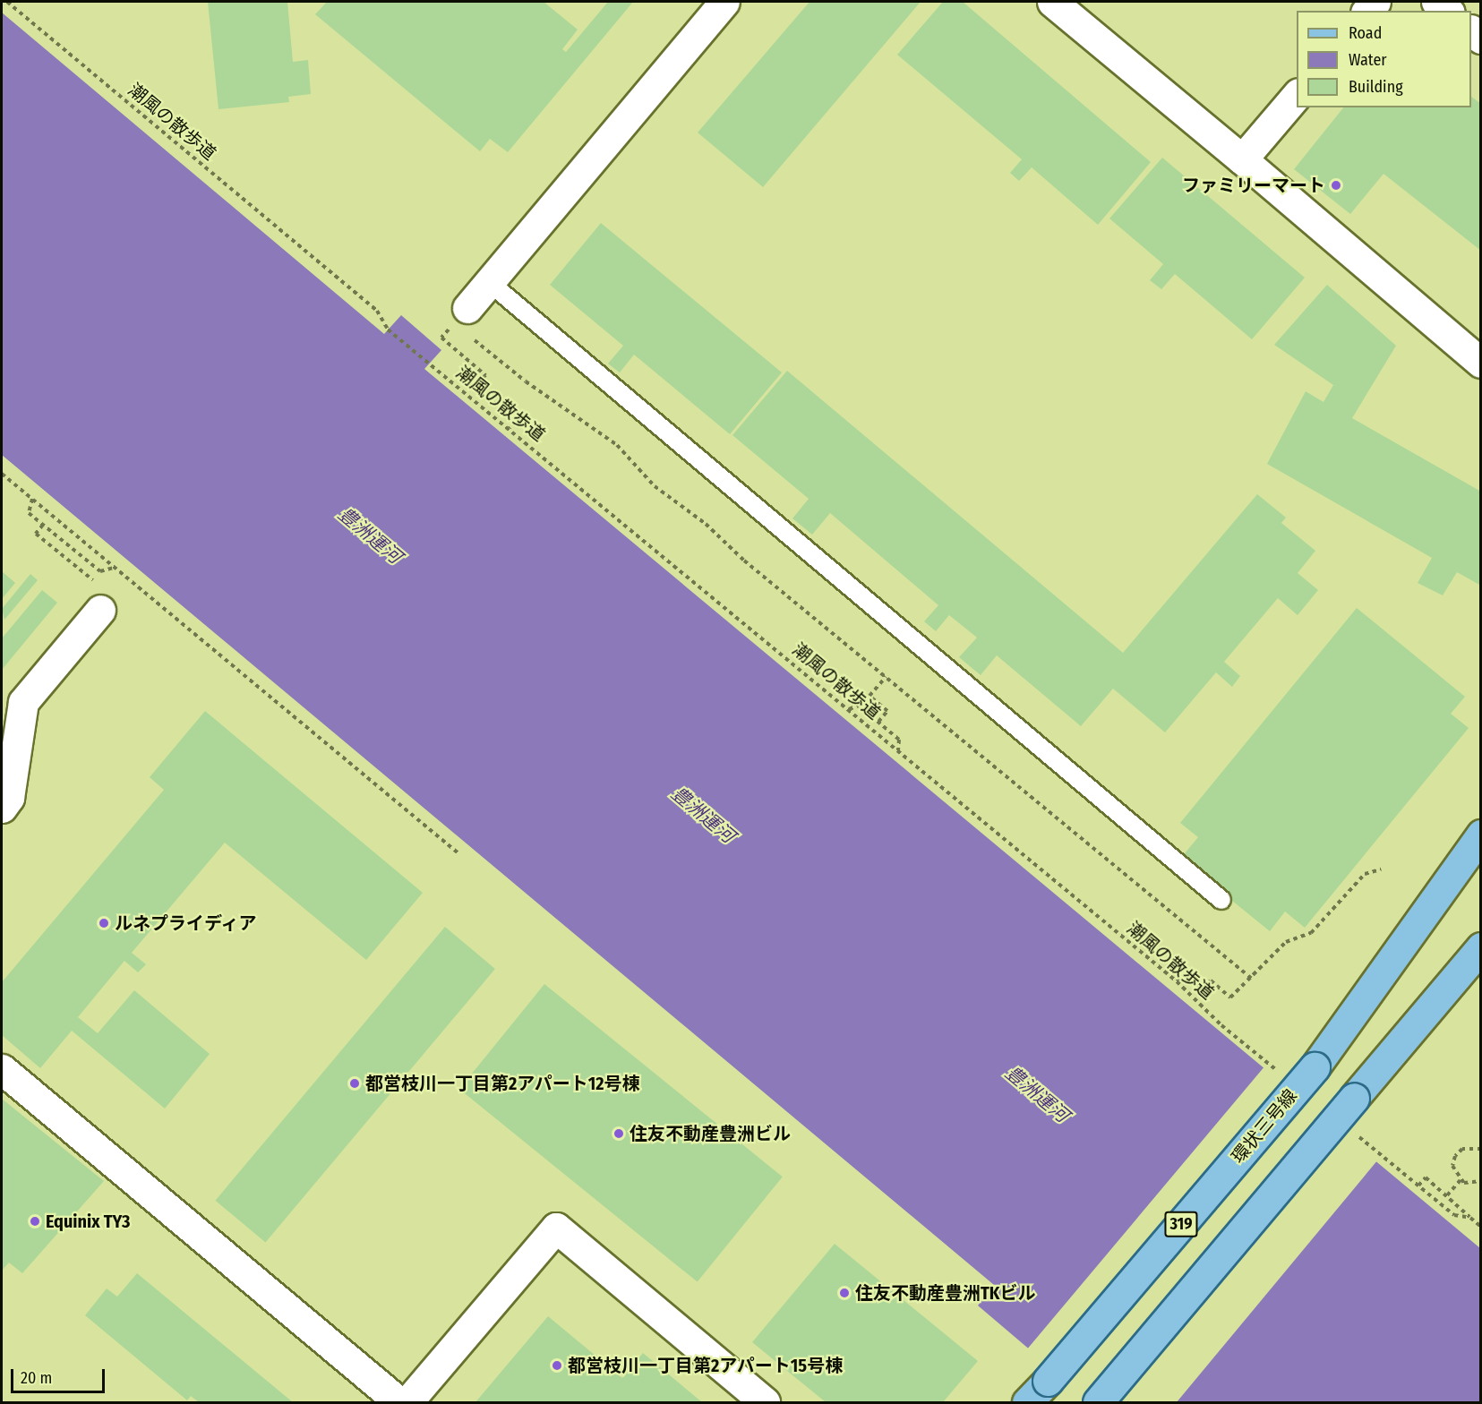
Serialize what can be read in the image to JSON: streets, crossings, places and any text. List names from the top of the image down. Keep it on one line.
{"streets":{"main road":["環状三号線","319"],"path":["潮風の散歩道"]},"water":["豊洲運河"],"places":["ファミリーマート","ルネプライディア","都営枝川一丁目第2アパート12号棟","住友不動産豊洲ビル","Equinix TY3","住友不動産豊洲TKビル","都営枝川一丁目第2アパート15号棟"],"legend":["Road","Water","Building"],"scale_bar":"20 m"}
